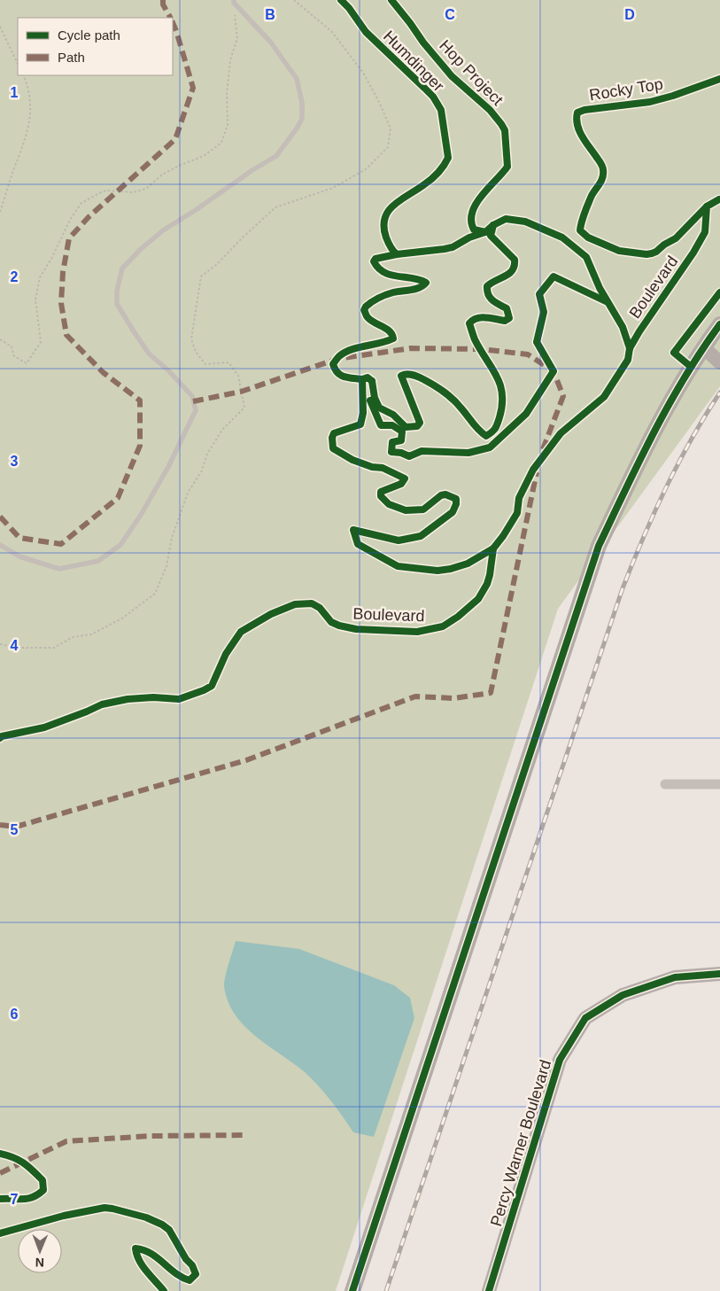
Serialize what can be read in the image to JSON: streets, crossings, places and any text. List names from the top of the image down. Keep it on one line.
{"streets":{"street":["Percy Warner Boulevard"],"cycle path":["Humdinger","Rocky Top","Boulevard"]},"legend":["Cycle path","Path"],"north":"bottom","grid":{"columns":["B","C","D"],"rows":["1","2","3","4","5","6","7"]}}
